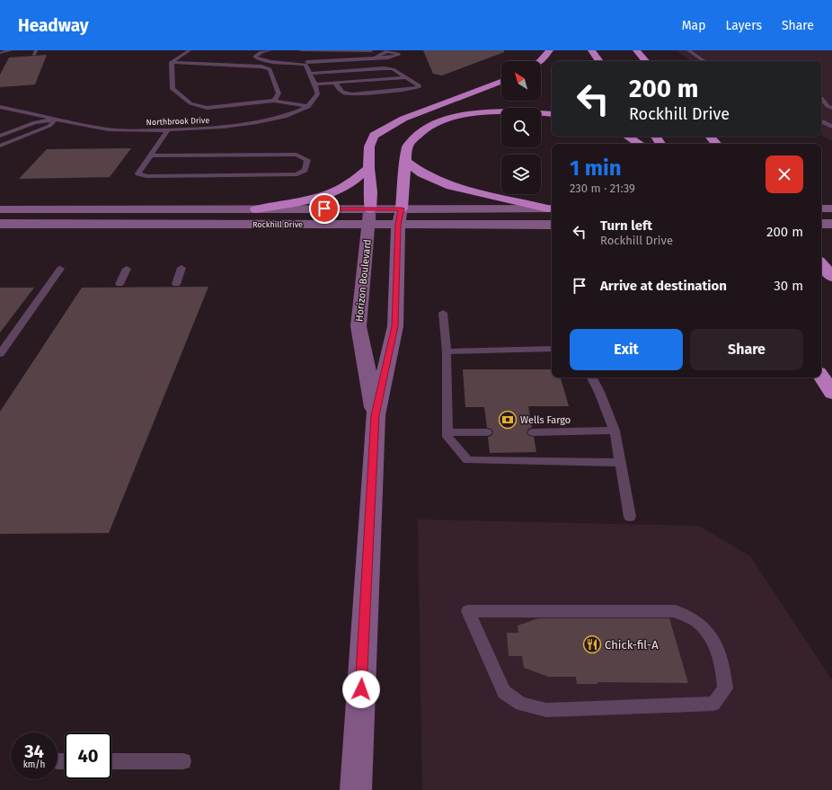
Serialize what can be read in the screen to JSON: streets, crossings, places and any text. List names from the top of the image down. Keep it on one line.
{"streets":{"main road":["Rockhill Drive","Horizon Boulevard"],"lane":["Northbrook Drive"]},"crossings":[["Rockhill Drive","Horizon Boulevard"]],"places":{"bank":["Wells Fargo"],"restaurant":["Chick-fil-A"]},"north":"top left","page":{"header":"Headway","nav":["Map","Layers","Share"],"turn":["200 m","Rockhill Drive"],"heading":["1 min","230 m · 21:39"],"list":[{"name":"Turn left","note":"Rockhill Drive","value":"200 m"},{"name":"Arrive at destination","value":"30 m"}],"buttons":["Exit","Share"],"speed":"34 km/h","limit":"40"}}
